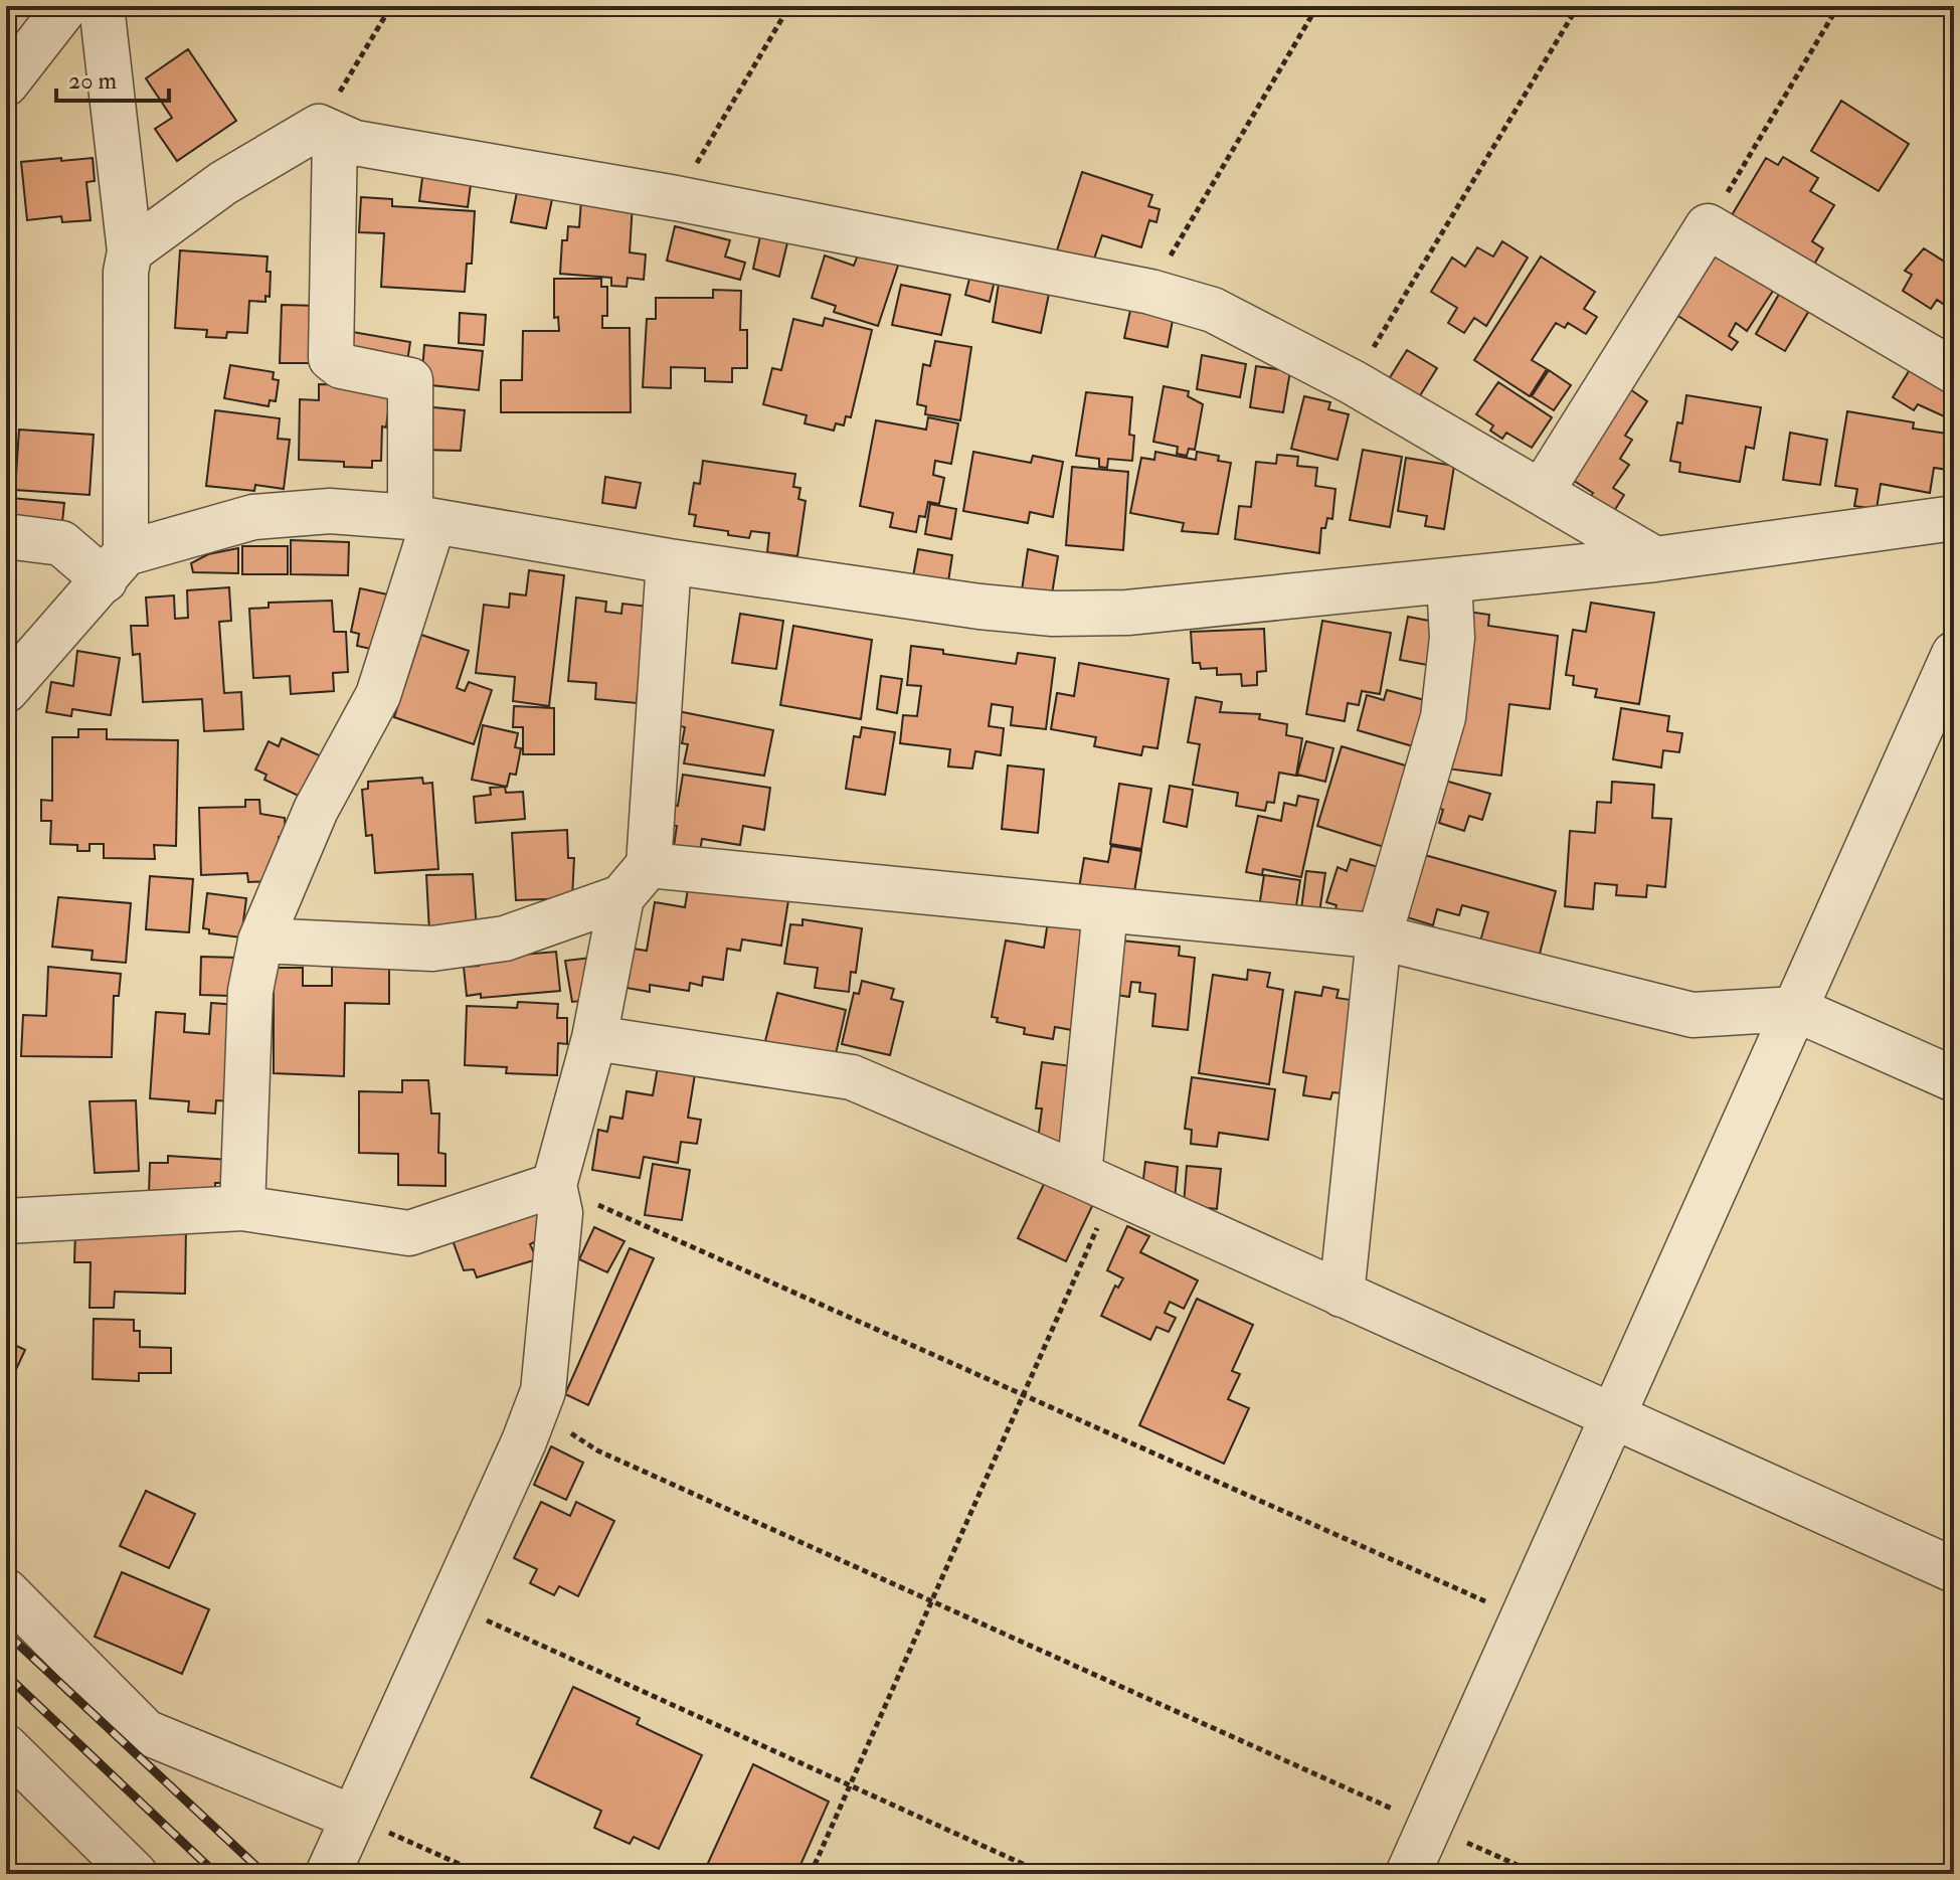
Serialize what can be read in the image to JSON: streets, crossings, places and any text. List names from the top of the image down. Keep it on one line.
{"scale_bar":"20 m"}
